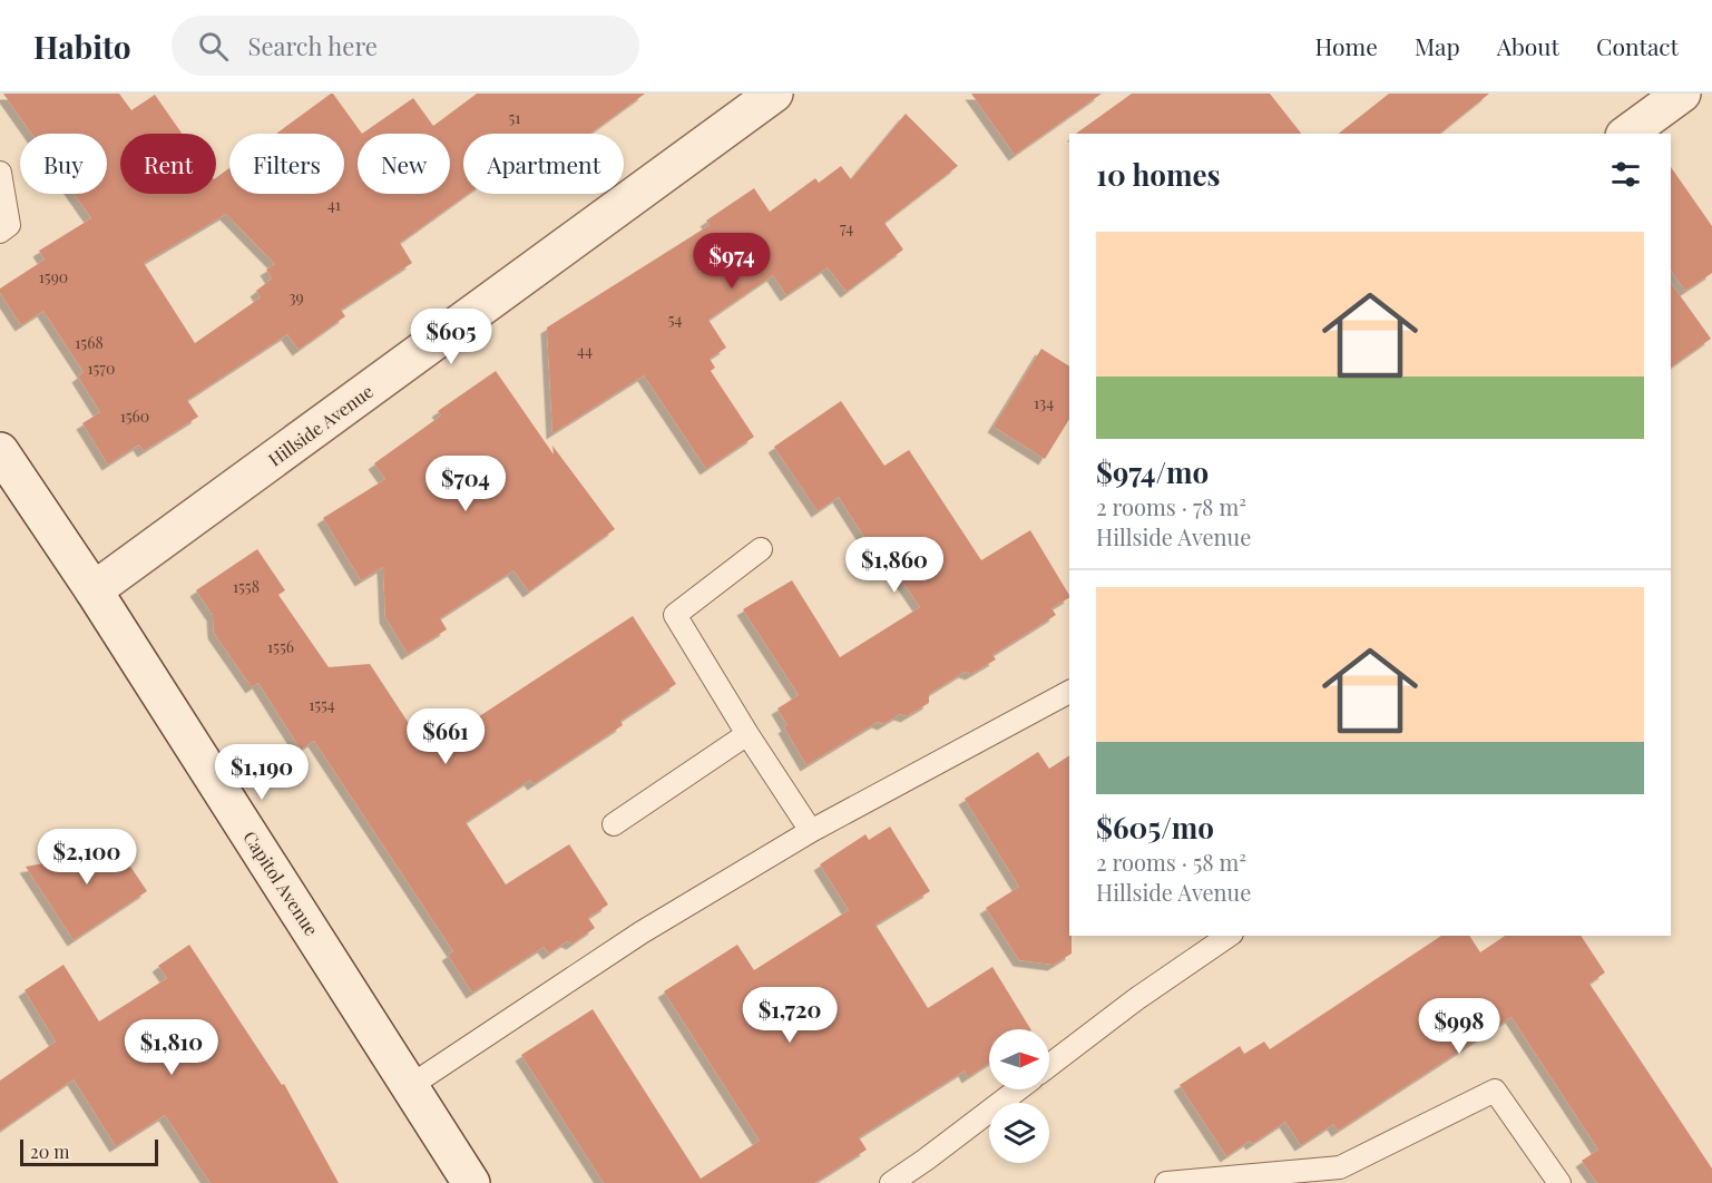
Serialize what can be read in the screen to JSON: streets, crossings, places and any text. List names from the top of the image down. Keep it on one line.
{"streets":{"street":["Hillside Avenue","Capitol Avenue"]},"crossings":[["Hillside Avenue","Capitol Avenue"]],"house_numbers":["51","41","74","1590","39","54","1568","44","1570","134","1560","1558","1556","1554"],"scale_bar":"20 m","north":"right","page":{"header":"Habito","search":"Search here","nav":["Home","Map","About","Contact"],"chip":["Buy","Rent","Filters","New","Apartment"],"heading":"10 homes","list":[{"name":"$974/mo","note":"2 rooms · 78 m² · Hillside Avenue"},{"name":"$605/mo","note":"2 rooms · 58 m² · Hillside Avenue"}],"price":["$974","$605","$704","$1,860","$661","$1,190","$2,100","$1,720","$998","$1,810"],"scale":"20 m"}}
